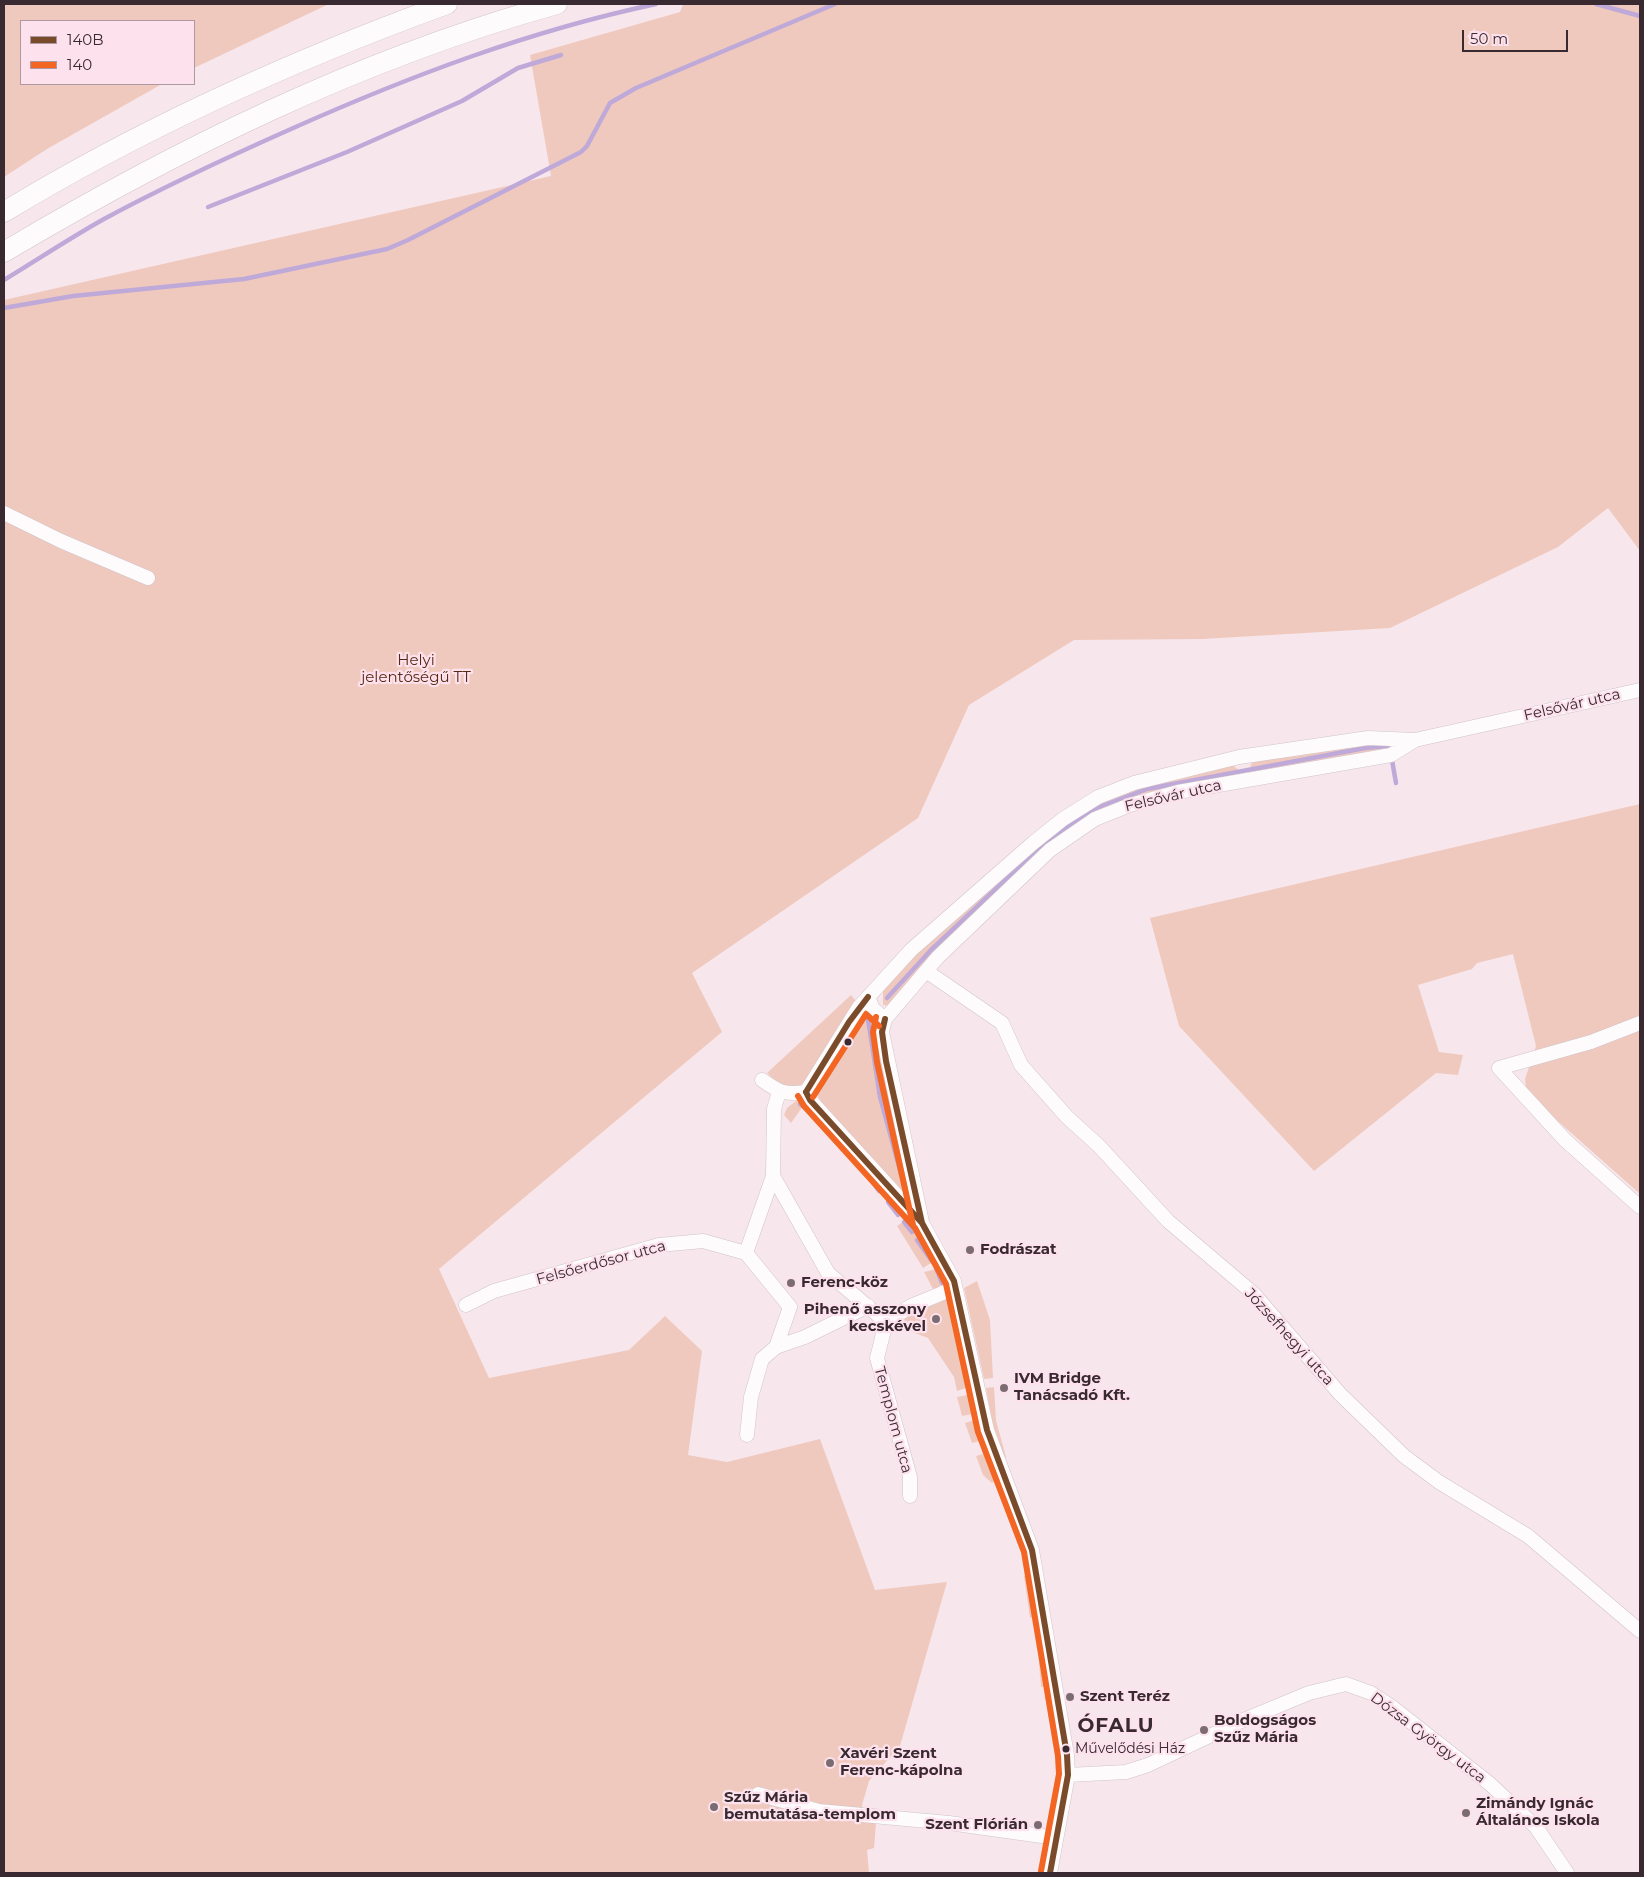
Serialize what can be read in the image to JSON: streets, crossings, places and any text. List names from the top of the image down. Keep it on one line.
{"streets":{"street":["Felsővár utca","Felsőerdősor utca","Józsefhegyi utca","Templom utca","Dózsa György utca"]},"crossings":[["Felsővár utca","Józsefhegyi utca"]],"districts":["ÓFALU"],"parks":["Helyi jelentőségű TT"],"places":["Fodrászat","Ferenc-köz","Pihenő asszony kecskével","IVM Bridge Tanácsadó Kft.","Szent Teréz","Boldogságos Szűz Mária","Művelődési Ház","Xavéri Szent Ferenc-kápolna","Szűz Mária bemutatása-templom","Zimándy Ignác Általános Iskola","Szent Flórián"],"lines":["transit line 140B","transit line 140"],"legend":["140B","140"],"scale_bar":"50 m"}
